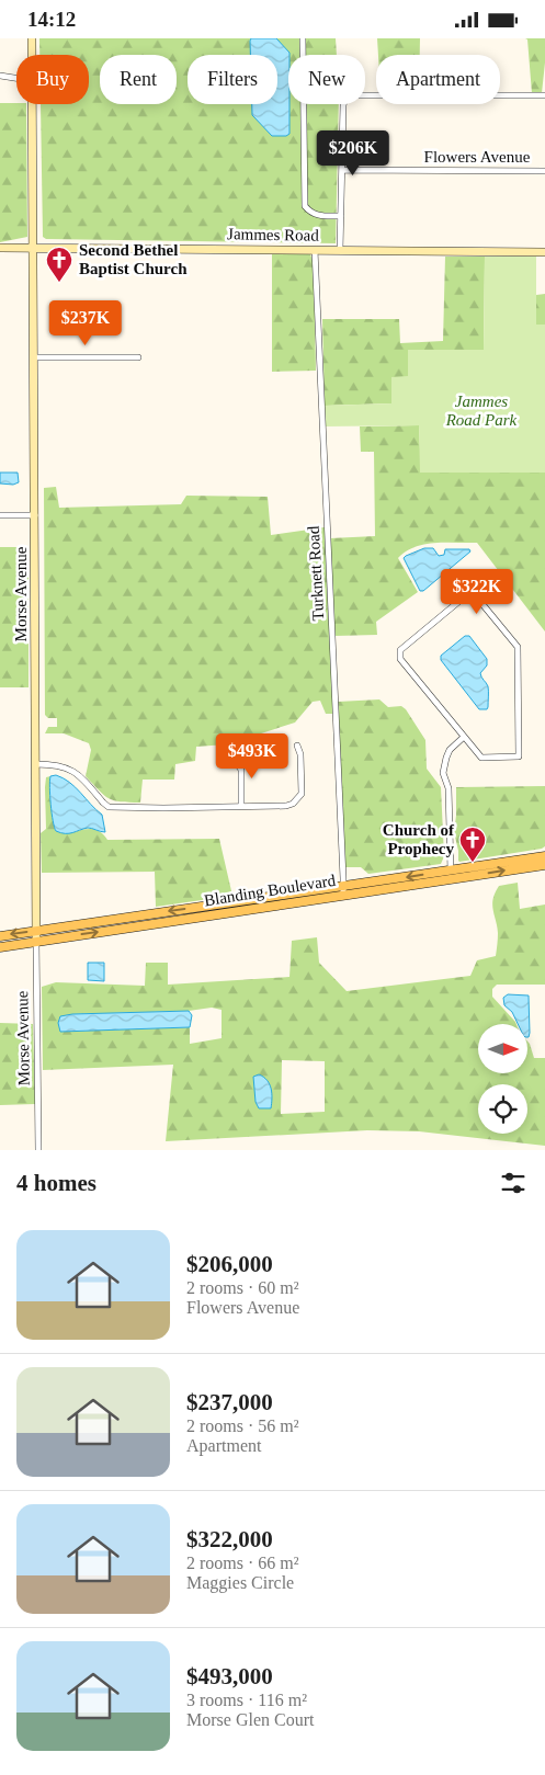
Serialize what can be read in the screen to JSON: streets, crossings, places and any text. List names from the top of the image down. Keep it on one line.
{"streets":{"main road":["Blanding Boulevard"],"street":["Flowers Avenue","Jammes Road","Turknett Road","Morse Avenue"]},"crossings":[["Jammes Road","Turknett Road"],["Jammes Road","Morse Avenue"],["Turknett Road","Blanding Boulevard"],["Morse Avenue","Blanding Boulevard"]],"parks":["Jammes Road Park"],"places":{"church":["Second Bethel Baptist Church","Church of Prophecy"]},"north":"right","page":{"status":"14:12","chip":["Buy","Rent","Filters","New","Apartment"],"price":["$206K","$237K","$322K","$493K"],"heading":"4 homes","list":[{"name":"$206,000","note":"2 rooms · 60 m² · Flowers Avenue"},{"name":"$237,000","note":"2 rooms · 56 m² · Apartment"},{"name":"$322,000","note":"2 rooms · 66 m² · Maggies Circle"},{"name":"$493,000","note":"3 rooms · 116 m² · Morse Glen Court"}]}}
